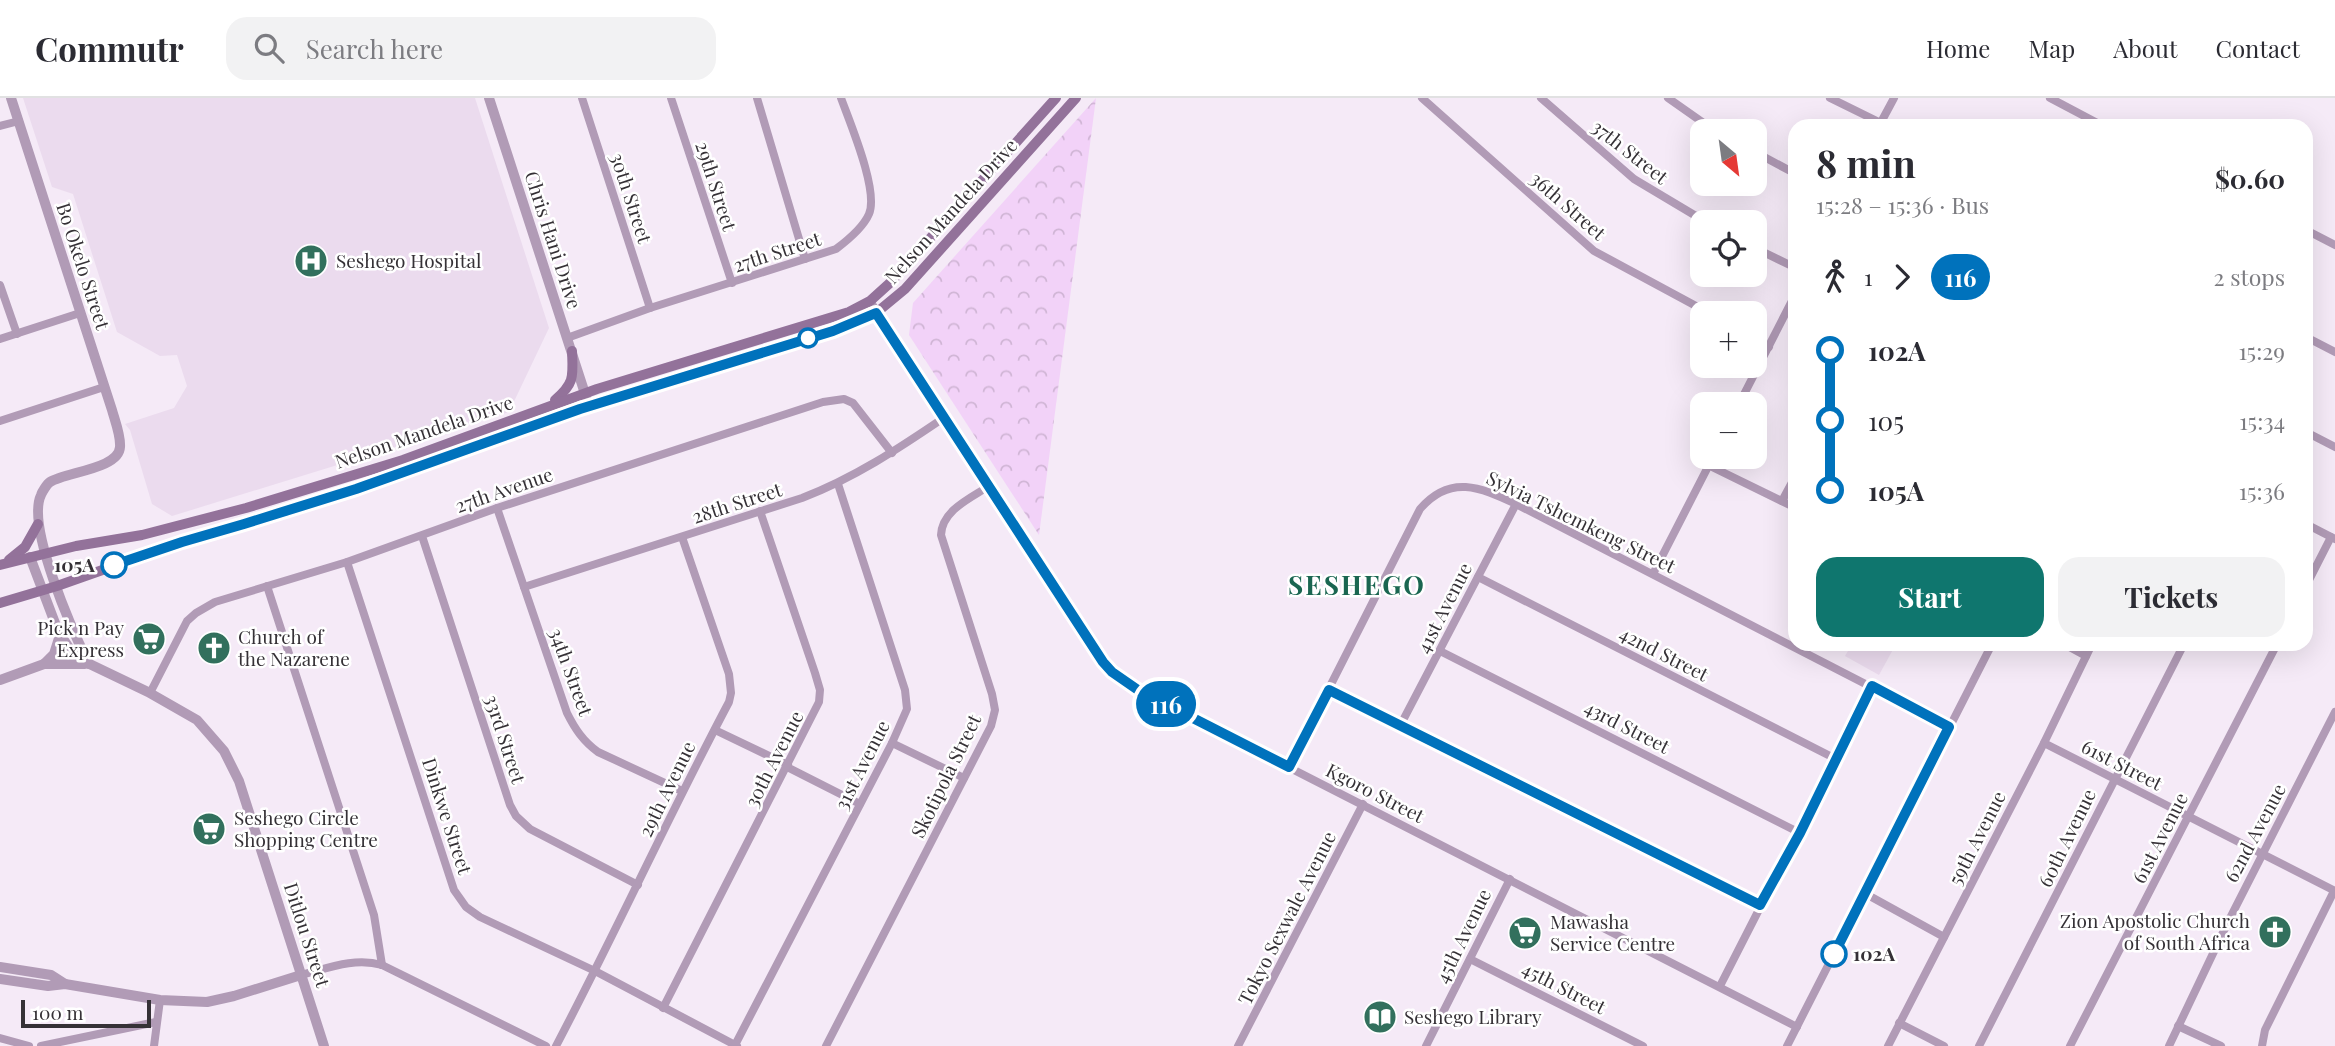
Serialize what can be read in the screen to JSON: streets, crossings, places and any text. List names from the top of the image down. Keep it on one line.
{"streets":{"main road":["Nelson Mandela Drive"],"street":["37th Street","29th Street","30th Street","36th Street","Chris Hani Drive","27th Street","Bo Okelo Street","27th Avenue","28th Street","Sylvia Tshemkeng Street","41st Avenue","42nd Street","34th Street","43rd Street","33rd Street","30th Avenue","31st Avenue","61st Street","Skotipola Street","29th Avenue","Kgoro Street","Dinkwe Street","62nd Avenue","59th Avenue","60th Avenue","61st Avenue","Tokyo Sexwale Avenue","Ditlou Street","45th Avenue","45th Street"]},"crossings":[["29th Street","27th Street"],["30th Street","27th Street"],["Nelson Mandela Drive","Chris Hani Drive"],["Nelson Mandela Drive","Kgoro Street"],["Nelson Mandela Drive","Ditlou Street"],["Chris Hani Drive","27th Street"],["27th Avenue","28th Street"],["27th Avenue","34th Street"],["27th Avenue","33rd Street"],["27th Avenue","Dinkwe Street"],["27th Avenue","Ditlou Street"],["28th Street","34th Street"],["28th Street","30th Avenue"],["28th Street","31st Avenue"],["28th Street","29th Avenue"],["28th Street","Kgoro Street"],["Sylvia Tshemkeng Street","41st Avenue"],["Sylvia Tshemkeng Street","Kgoro Street"],["41st Avenue","42nd Street"],["41st Avenue","43rd Street"],["34th Street","29th Avenue"],["33rd Street","29th Avenue"],["30th Avenue","Dinkwe Street"],["31st Avenue","Dinkwe Street"],["61st Street","62nd Avenue"],["61st Street","59th Avenue"],["61st Street","60th Avenue"],["61st Street","61st Avenue"],["Skotipola Street","Kgoro Street"],["29th Avenue","Dinkwe Street"],["Kgoro Street","Tokyo Sexwale Avenue"],["Kgoro Street","45th Avenue"],["45th Avenue","45th Street"]],"districts":["SESHEGO"],"places":{"hospital":["Seshego Hospital"],"other":["105A","102A"],"supermarket":["Pick n Pay Express","Seshego Circle Shopping Centre","Mawasha Service Centre"],"church":["Church of the Nazarene","Zion Apostolic Church of South Africa"],"library":["Seshego Library"]},"lines":["bus line 116"],"scale_bar":"100 m","north":"bottom right","page":{"header":"Commutr","search":"Search here","nav":["Home","Map","About","Contact"],"on_map":"116","map_buttons":["+","−"],"heading":["8 min","15:28 – 15:36 · Bus","$0.60"],"legs":["1","116","2 stops"],"list":[{"name":"102A","value":"15:29"},{"name":"105","value":"15:34"},{"name":"105A","value":"15:36"}],"buttons":["Start","Tickets"],"scale":"100 m"}}
